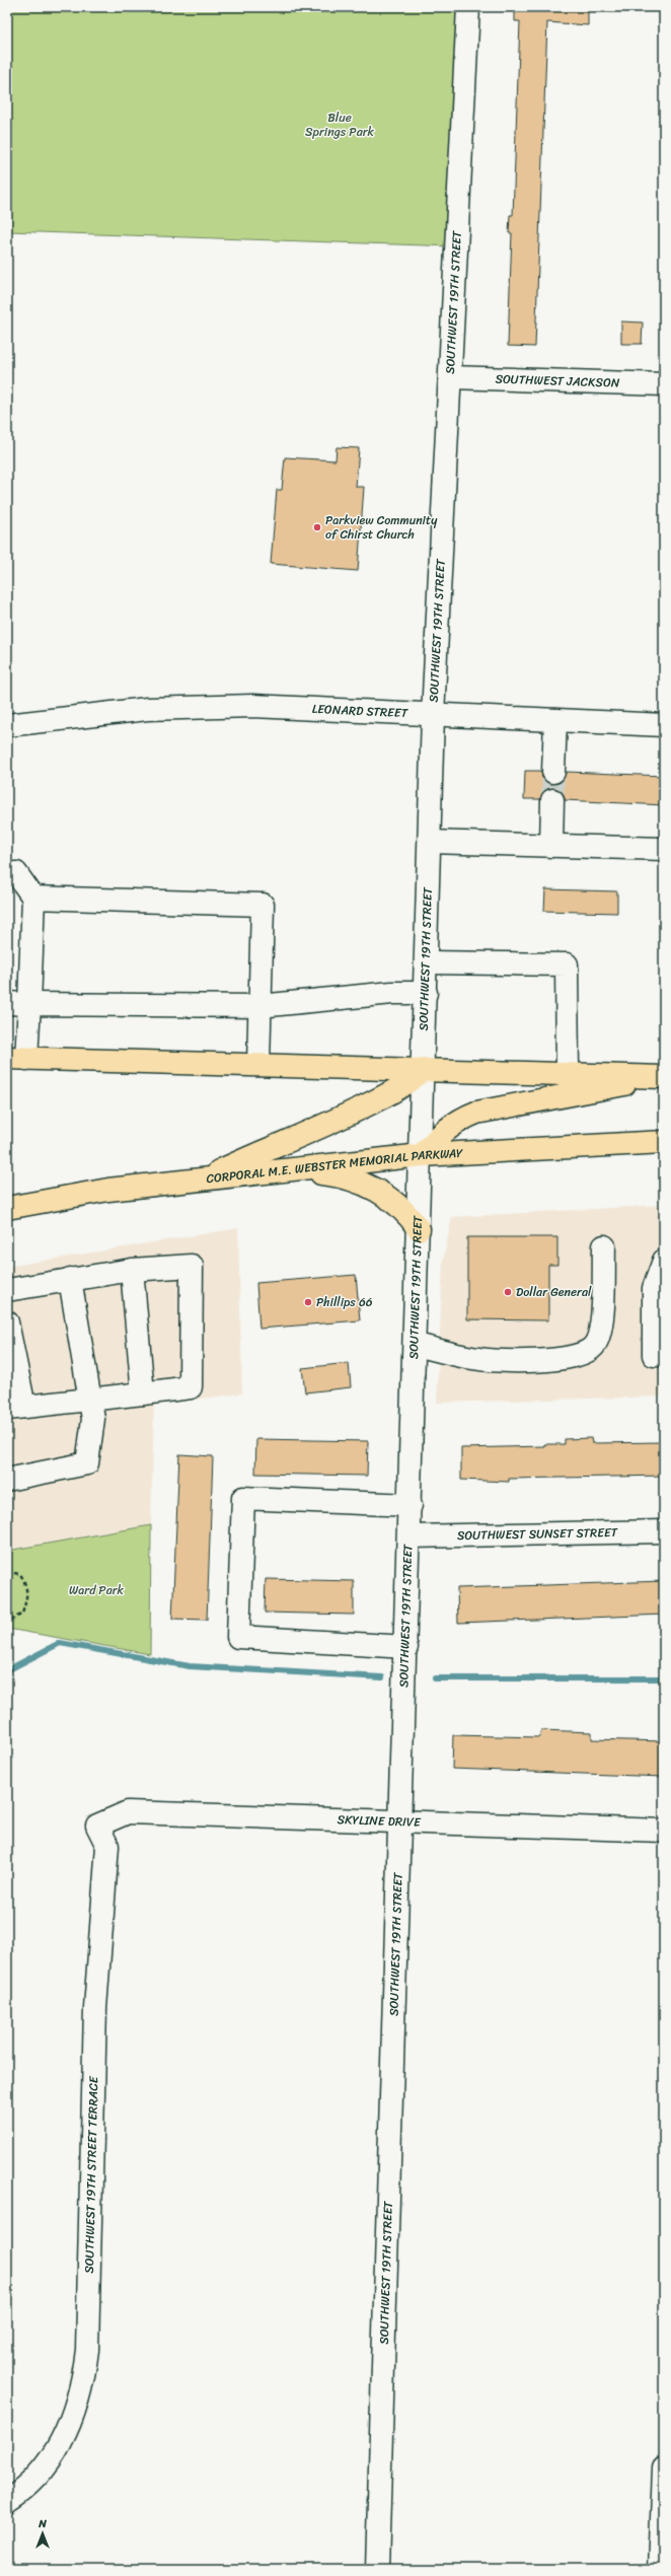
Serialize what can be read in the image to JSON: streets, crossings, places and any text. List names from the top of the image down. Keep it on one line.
{"streets":{"main road":["CORPORAL M.E. WEBSTER MEMORIAL PARKWAY"],"street":["SOUTHWEST 19TH STREET","SOUTHWEST JACKSON","LEONARD STREET","SOUTHWEST SUNSET STREET","SKYLINE DRIVE","SOUTHWEST 19TH STREET TERRACE"]},"crossings":[["SOUTHWEST 19TH STREET","SOUTHWEST JACKSON"],["SOUTHWEST 19TH STREET","LEONARD STREET"],["SOUTHWEST 19TH STREET","CORPORAL M.E. WEBSTER MEMORIAL PARKWAY"],["SOUTHWEST 19TH STREET","SOUTHWEST SUNSET STREET"],["SOUTHWEST 19TH STREET","SKYLINE DRIVE"],["SKYLINE DRIVE","SOUTHWEST 19TH STREET TERRACE"]],"parks":["Blue Springs Park","Ward Park"],"places":["Parkview Community of Chirst Church","Dollar General","Phillips 66"],"north":"top"}
